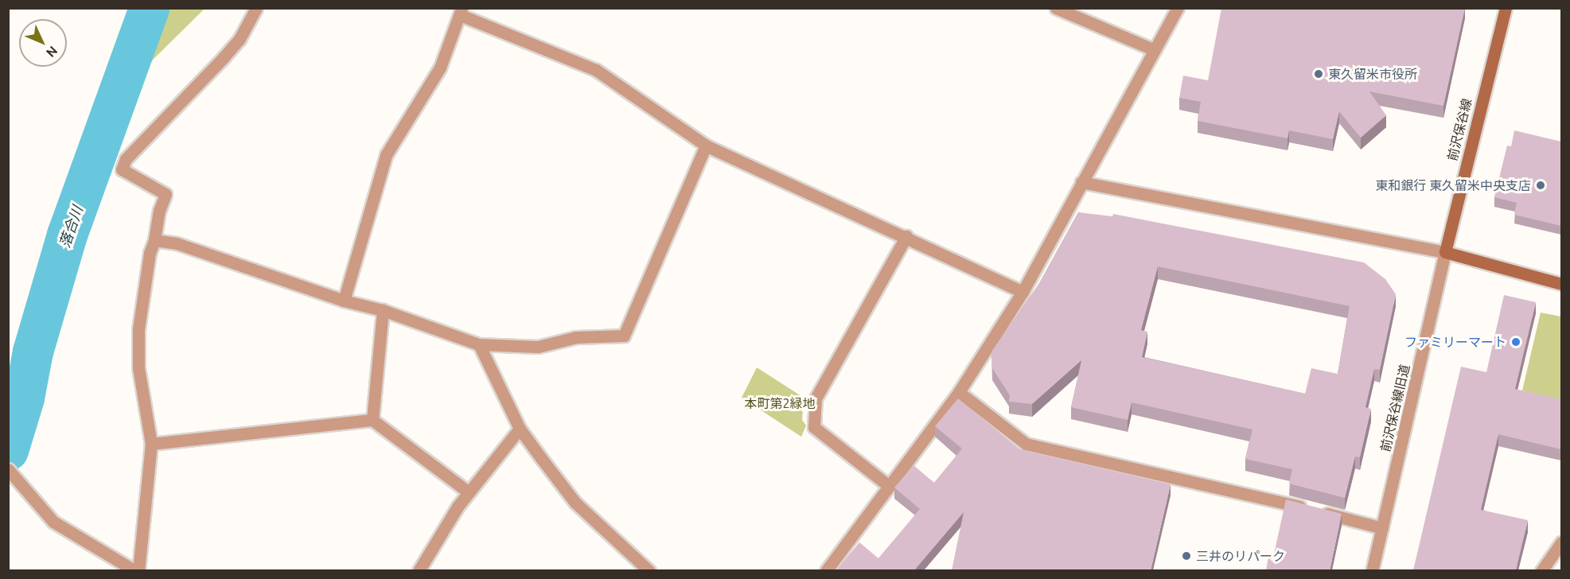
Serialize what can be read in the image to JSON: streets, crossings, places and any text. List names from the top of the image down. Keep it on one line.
{"streets":{"main road":["前沢保谷線"],"street":["前沢保谷線旧道"]},"crossings":[["前沢保谷線","前沢保谷線旧道"]],"water":["落合川"],"parks":["本町第2緑地"],"places":["東久留米市役所","東和銀行 東久留米中央支店","ファミリーマート","三井のリパーク"],"north":"bottom right"}
